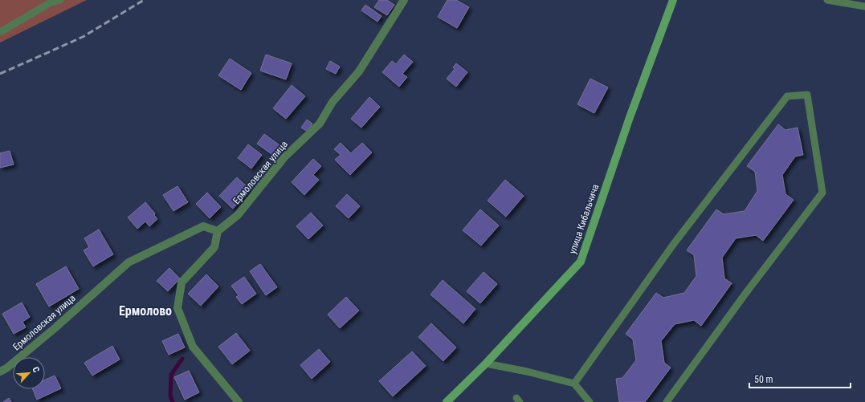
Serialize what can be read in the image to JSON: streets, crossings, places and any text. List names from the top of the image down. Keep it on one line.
{"streets":{"street":["Ермоловская улица","улица Кибальчича"]},"districts":["Ермолово"],"scale_bar":"50 m","north":"top right"}
